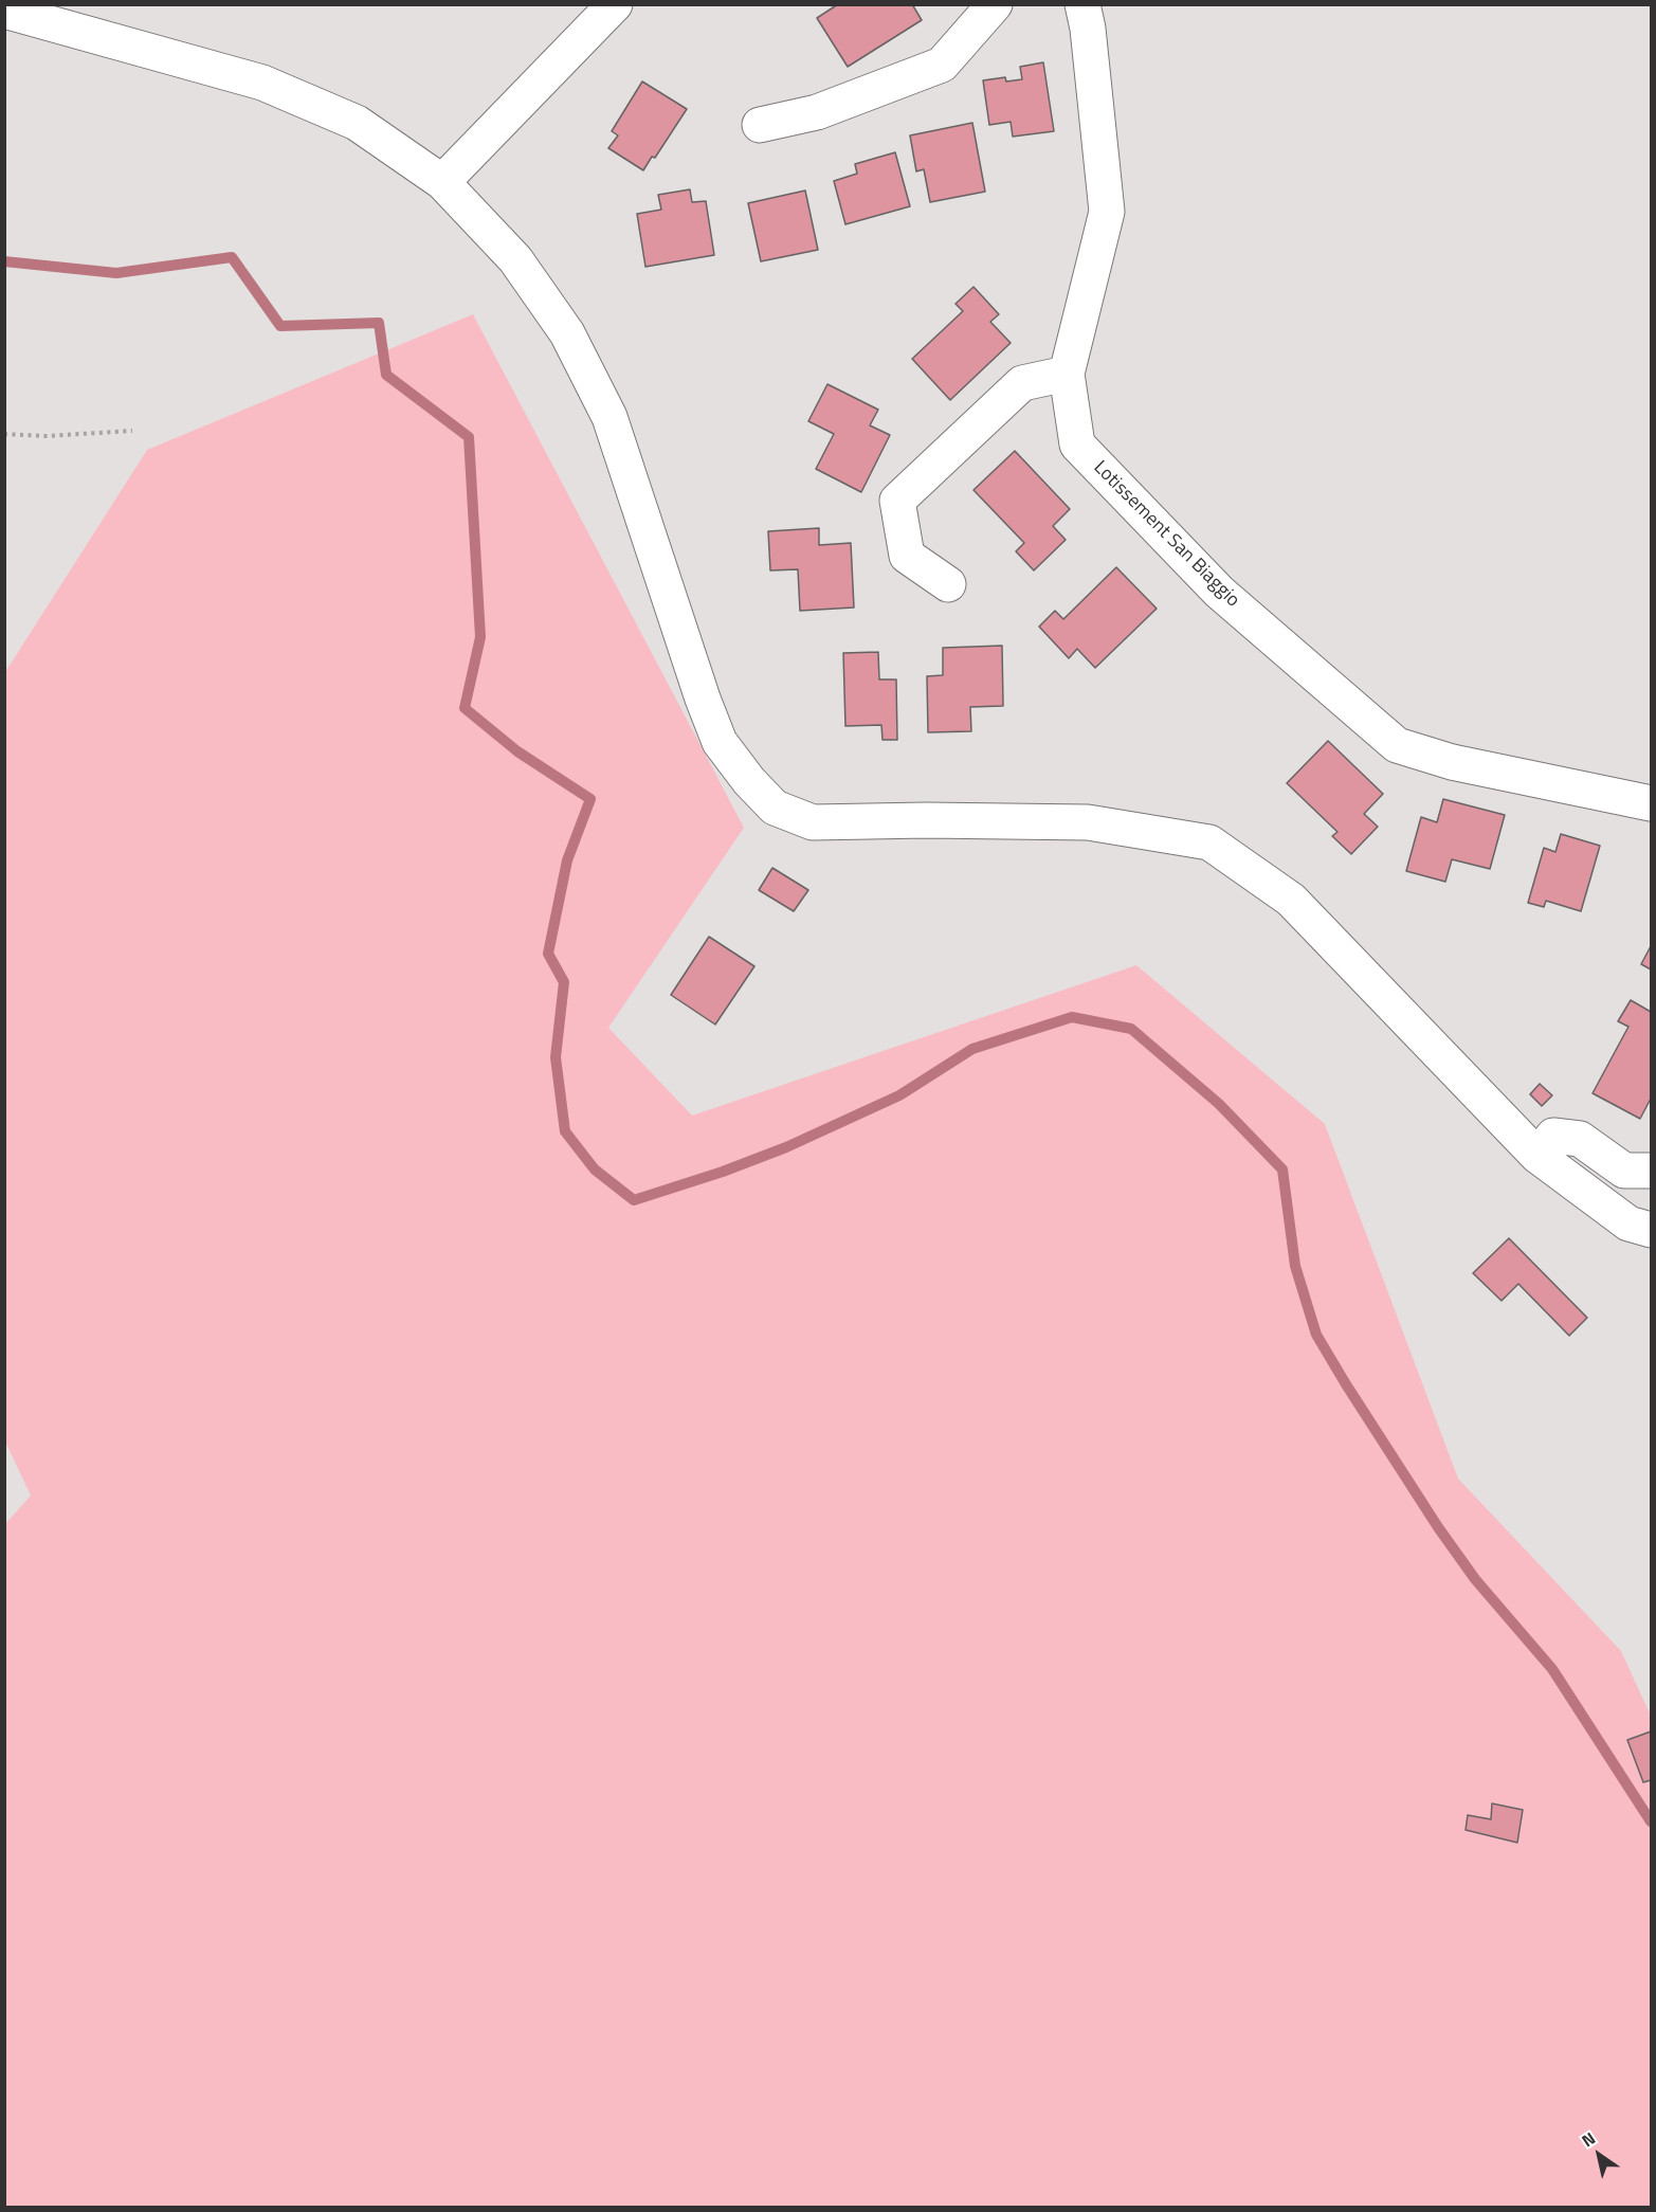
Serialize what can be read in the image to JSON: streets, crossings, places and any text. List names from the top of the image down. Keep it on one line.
{"streets":{"street":["Lotissement San Biaggio"]},"north":"top left"}
